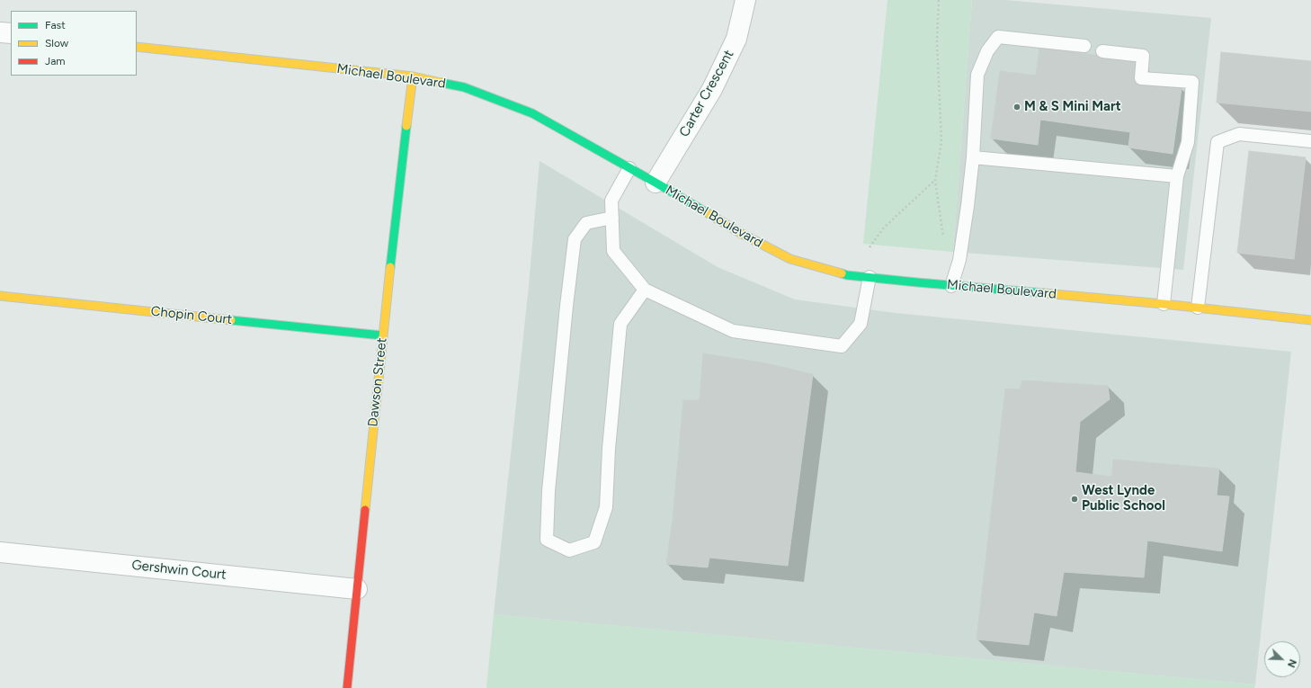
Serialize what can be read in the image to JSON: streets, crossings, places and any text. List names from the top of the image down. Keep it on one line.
{"streets":{"street":["Michael Boulevard","Carter Crescent","Chopin Court","Dawson Street","Gershwin Court"]},"crossings":[["Michael Boulevard","Carter Crescent"],["Michael Boulevard","Dawson Street"],["Chopin Court","Dawson Street"],["Dawson Street","Gershwin Court"]],"places":["M & S Mini Mart","West Lynde Public School"],"legend":["Fast","Slow","Jam"],"north":"bottom right"}
